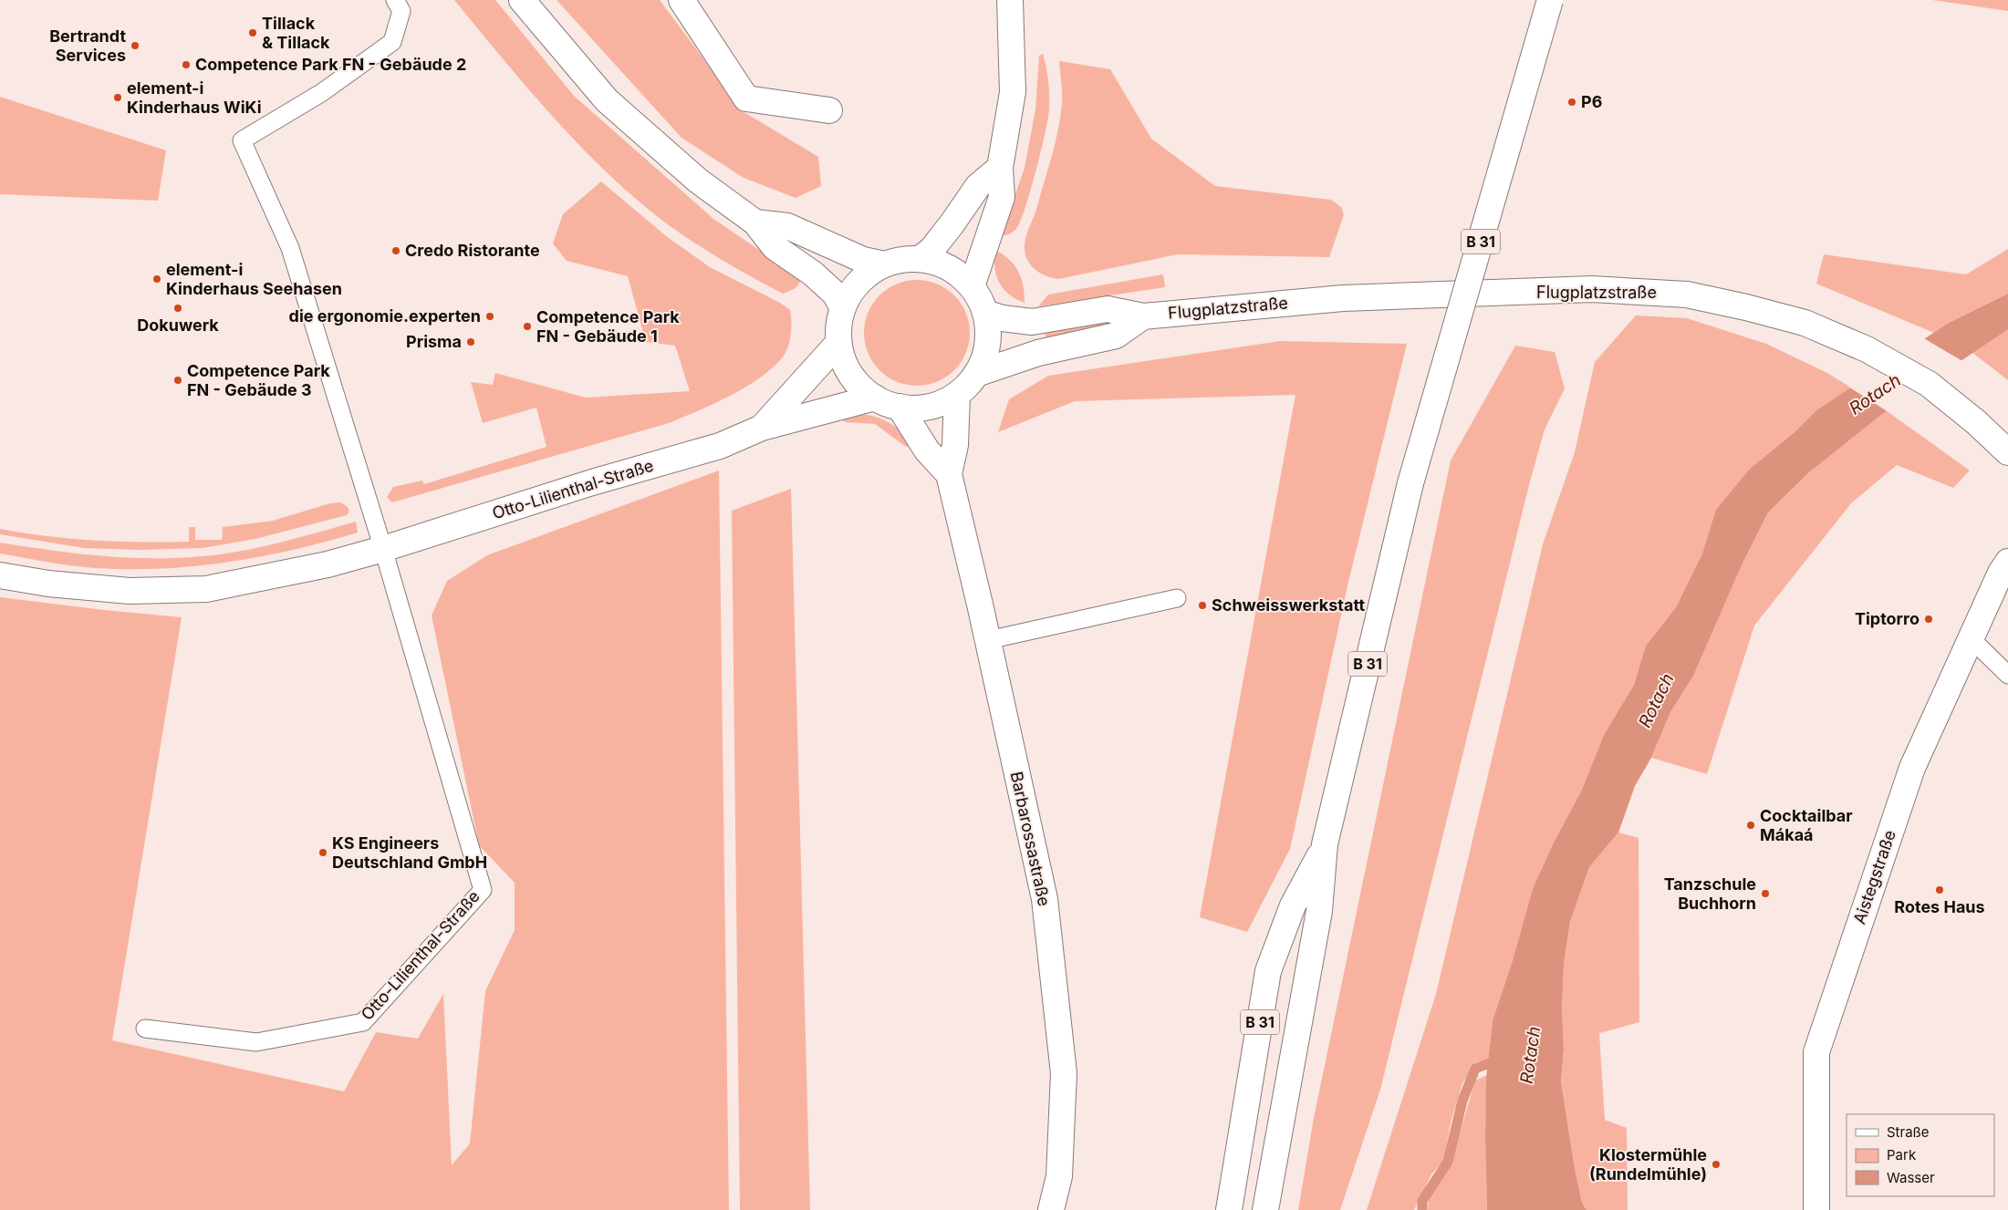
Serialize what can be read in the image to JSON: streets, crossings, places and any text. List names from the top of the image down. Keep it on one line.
{"streets":{"street":["B 31","Flugplatzstraße","Otto-Lilienthal-Straße","Barbarossastraße","Aistegstraße"]},"crossings":[["Flugplatzstraße","Otto-Lilienthal-Straße"],["Flugplatzstraße","Barbarossastraße"],["Otto-Lilienthal-Straße","Barbarossastraße"]],"water":["Rotach"],"places":["Tillack & Tillack","Bertrandt Services","Competence Park FN - Gebäude 2","element-i Kinderhaus WiKi","P6","Credo Ristorante","element-i Kinderhaus Seehasen","Dokuwerk","die ergonomie.experten","Competence Park FN - Gebäude 1","Prisma","Competence Park FN - Gebäude 3","Schweisswerkstatt","Tiptorro","Cocktailbar Mákaá","KS Engineers Deutschland GmbH","Rotes Haus","Tanzschule Buchhorn","Klostermühle (Rundelmühle)"],"legend":["Straße","Park","Wasser"]}
